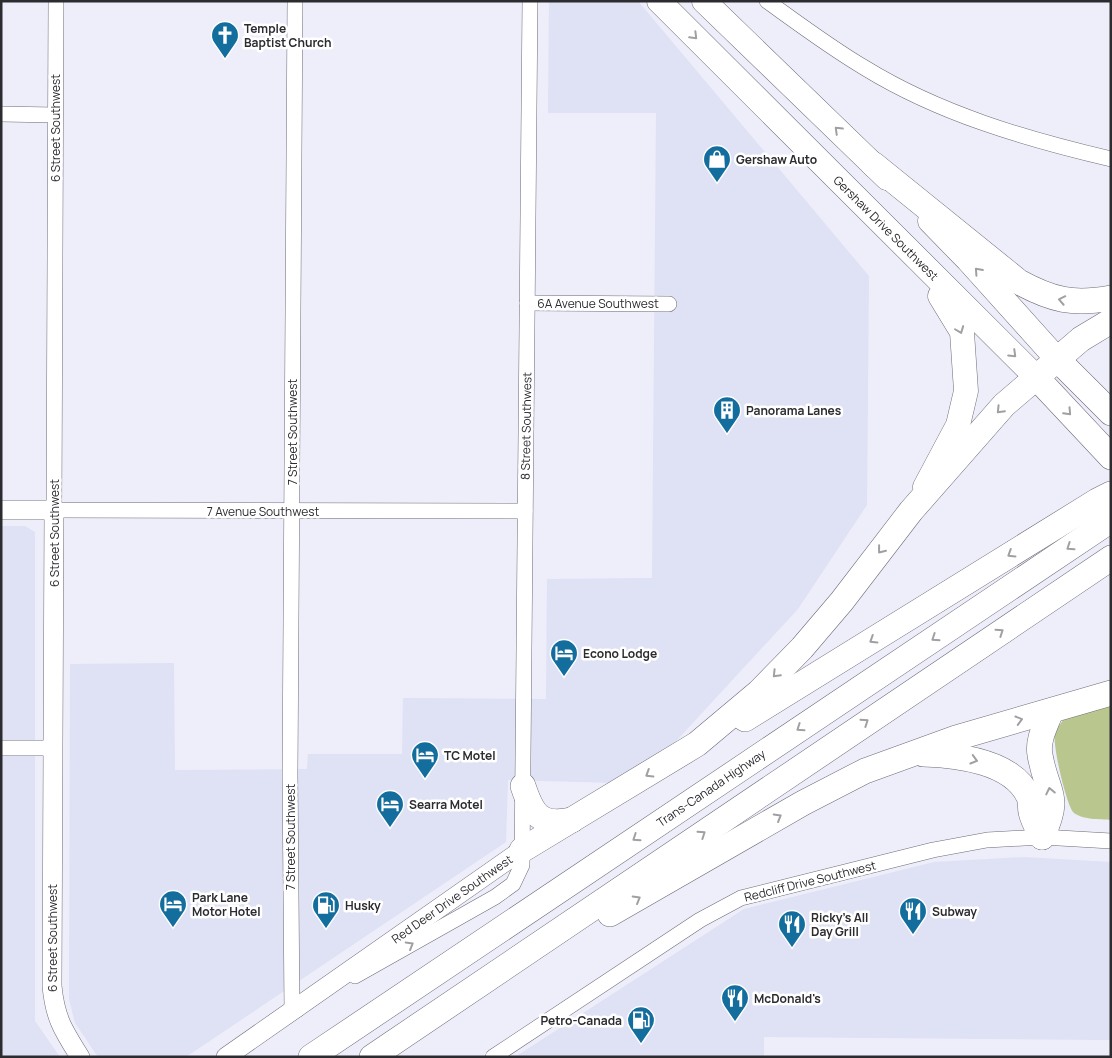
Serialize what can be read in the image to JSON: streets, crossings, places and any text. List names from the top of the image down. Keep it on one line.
{"streets":{"highway":["Gershaw Drive Southwest","Trans-Canada Highway"],"street":["6 Street Southwest","6A Avenue Southwest","8 Street Southwest","7 Street Southwest","7 Avenue Southwest","Redcliff Drive Southwest","Red Deer Drive Southwest"]},"crossings":[["6 Street Southwest","7 Avenue Southwest"],["6A Avenue Southwest","8 Street Southwest"],["8 Street Southwest","7 Avenue Southwest"],["8 Street Southwest","Red Deer Drive Southwest"],["7 Street Southwest","7 Avenue Southwest"],["7 Street Southwest","Red Deer Drive Southwest"]],"places":{"church":["Temple Baptist Church"],"shop":["Gershaw Auto"],"building":["Panorama Lanes"],"hotel":["Econo Lodge","TC Motel","Searra Motel","Park Lane Motor Hotel"],"fuel station":["Husky","Petro-Canada"],"restaurant":["Subway","Ricky's All Day Grill","McDonald's"]}}
